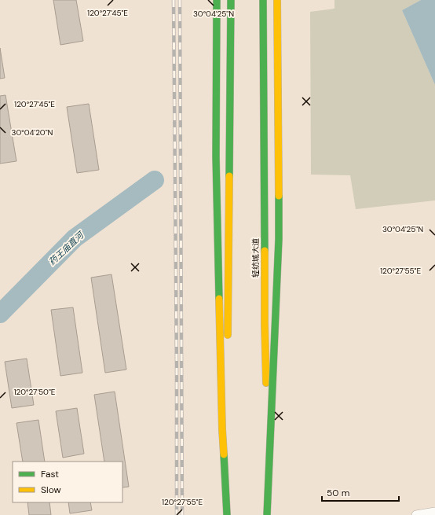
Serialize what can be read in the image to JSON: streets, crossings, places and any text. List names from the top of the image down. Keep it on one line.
{"streets":{"main road":["轻纺城大道"]},"water":["药王庙直河"],"legend":["Fast","Slow"],"scale_bar":"50 m","coordinates":["120°27'45\"E","30°04'25\"N","30°04'20\"N","120°27'55\"E","120°27'50\"E"]}
